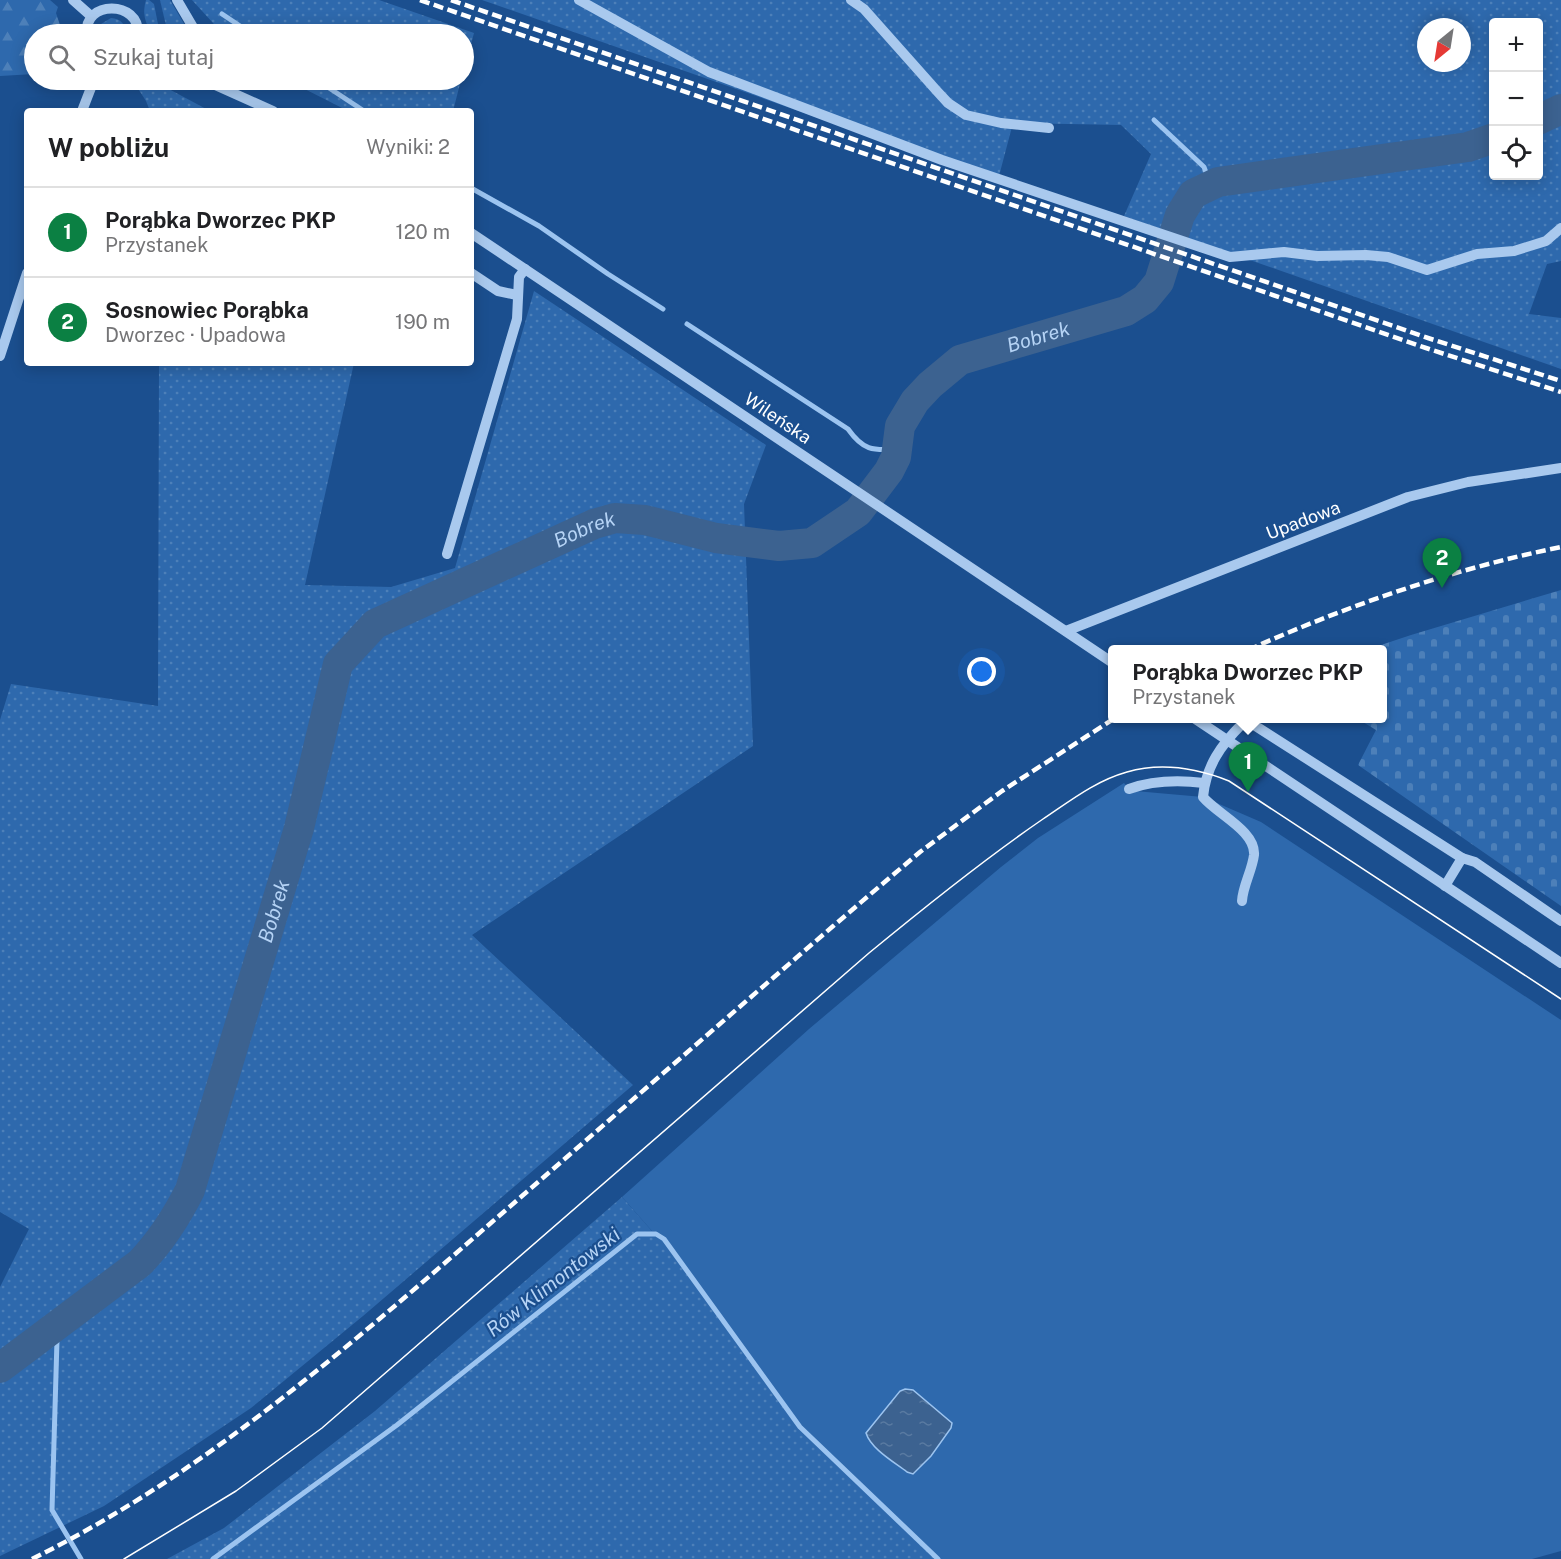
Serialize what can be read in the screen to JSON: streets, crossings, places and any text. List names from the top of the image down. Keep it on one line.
{"streets":{"street":["Wileńska","Upadowa"]},"crossings":[["Wileńska","Upadowa"]],"water":["Bobrek","Rów Klimontowski"],"north":"bottom left","page":{"map_buttons":["+","−"],"search":"Szukaj tutaj","heading":["W pobliżu","Wyniki: 2"],"list":[{"mark":"1","name":"Porąbka Dworzec PKP","note":"Przystanek","value":"120 m"},{"mark":"2","name":"Sosnowiec Porąbka","note":"Dworzec · Upadowa","value":"190 m"}],"pins":["2","1"],"popup":["Porąbka Dworzec PKP","Przystanek"]}}
